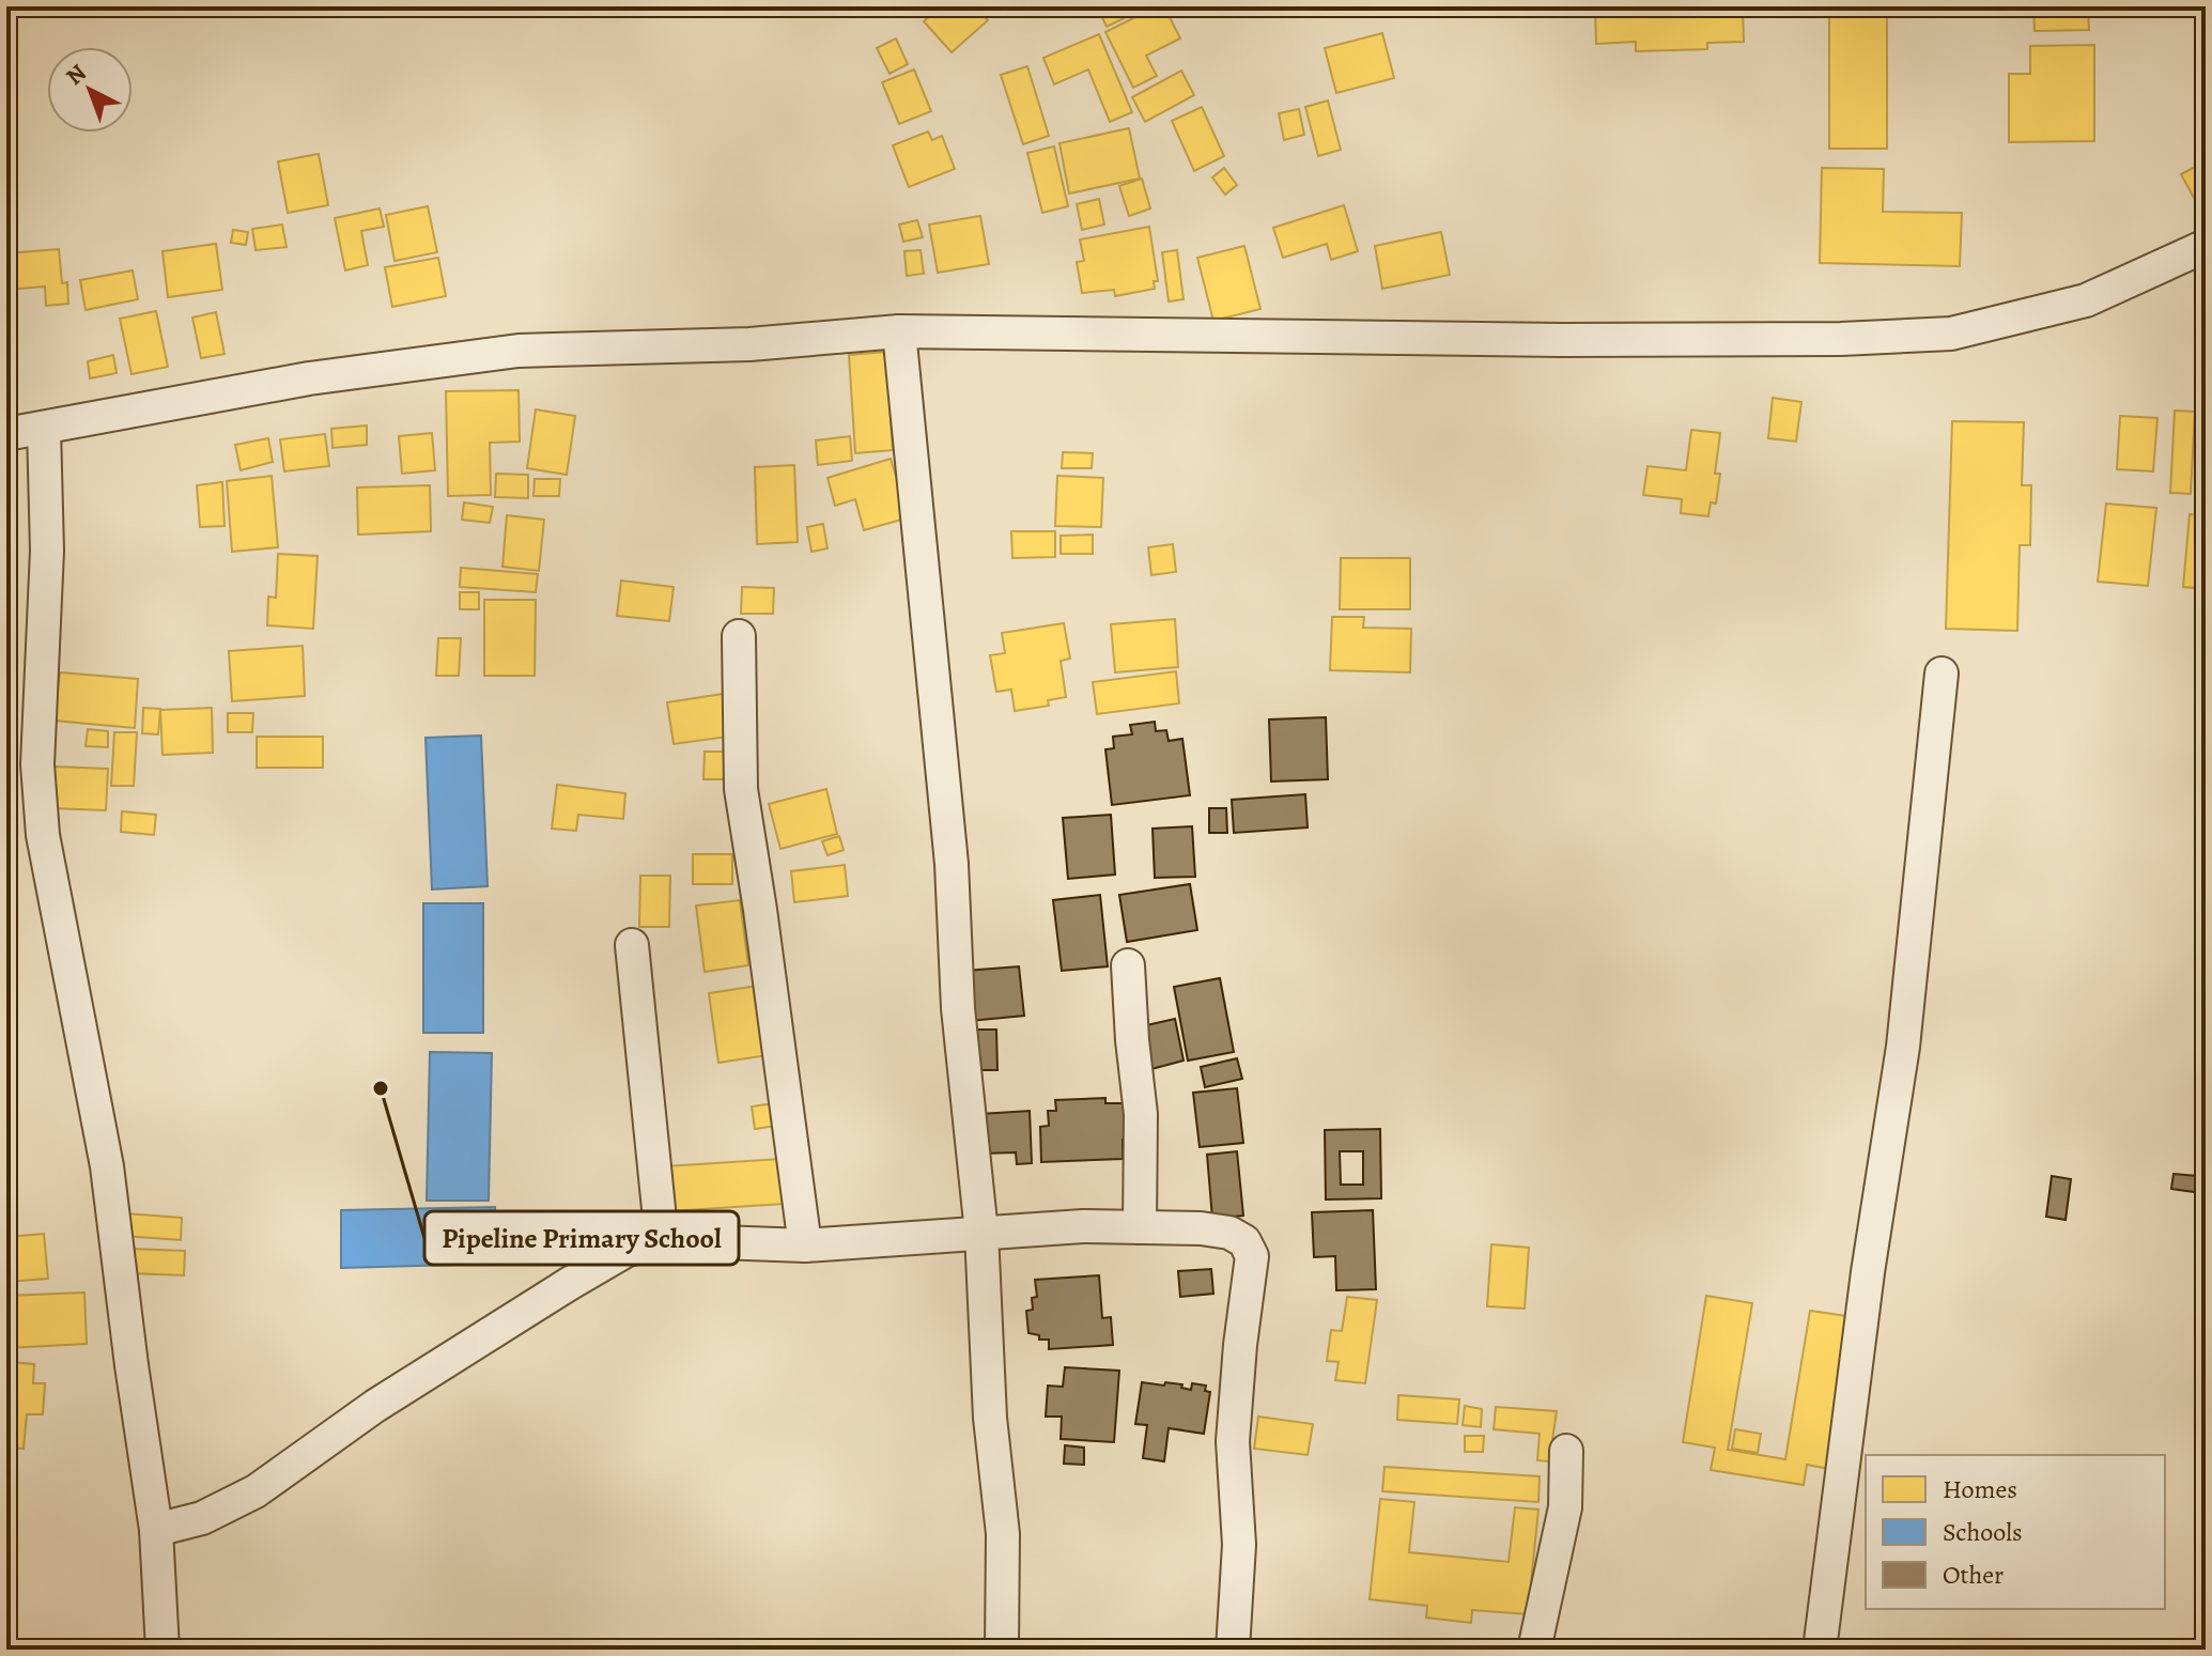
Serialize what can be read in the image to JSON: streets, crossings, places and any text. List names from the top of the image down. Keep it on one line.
{"places":["Pipeline Primary School"],"legend":["Homes","Schools","Other"],"north":"top left"}
